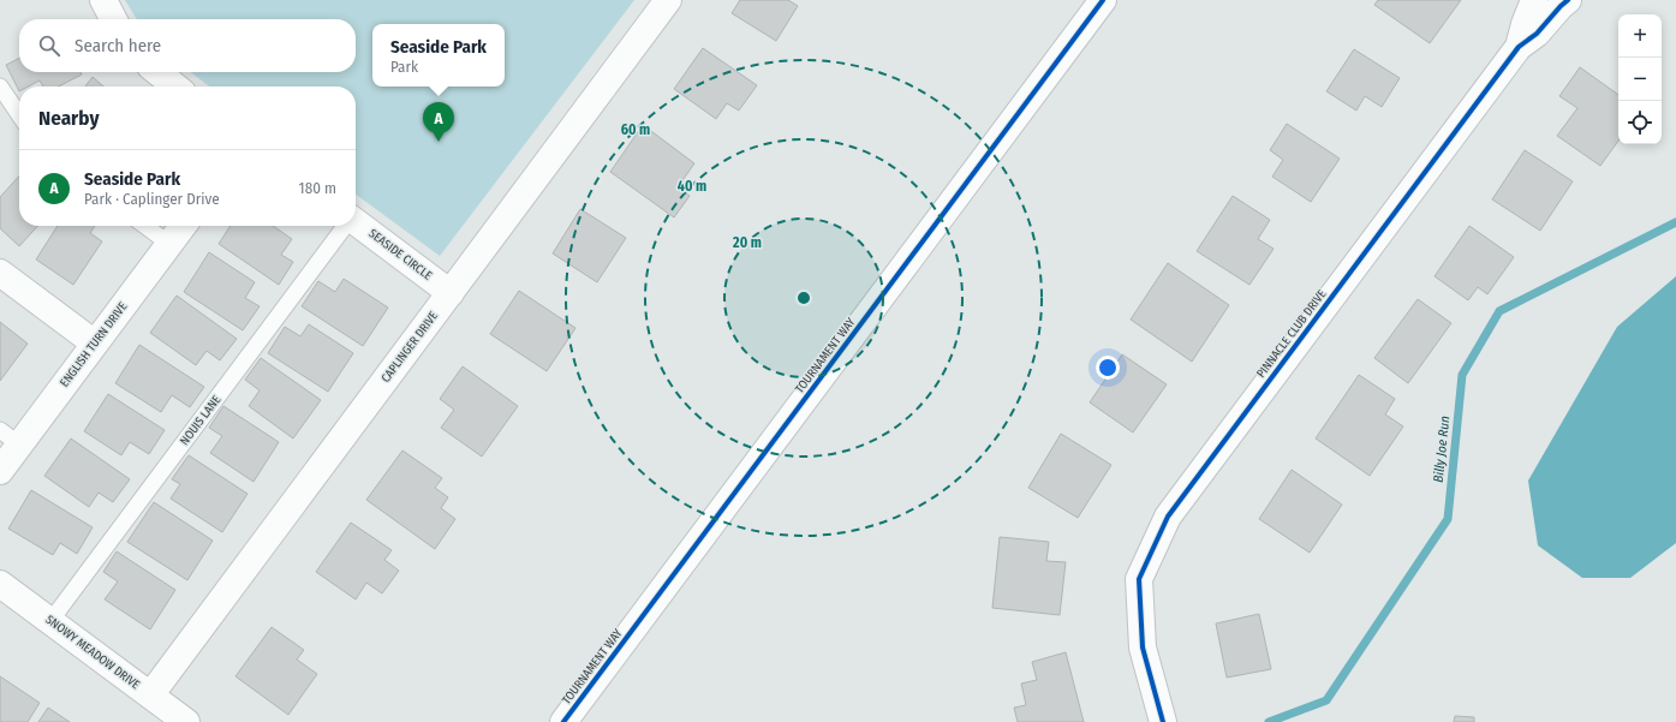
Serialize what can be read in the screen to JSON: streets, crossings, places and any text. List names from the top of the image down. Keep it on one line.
{"streets":{"street":["SEASIDE CIRCLE","PINNACLE CLUB DRIVE","ENGLISH TURN DRIVE","CAPLINGER DRIVE","TOURNAMENT WAY","SNOWY MEADOW DRIVE"],"lane":["NOUIS LANE"]},"crossings":[["SEASIDE CIRCLE","CAPLINGER DRIVE"],["CAPLINGER DRIVE","SNOWY MEADOW DRIVE"],["NOUIS LANE","SNOWY MEADOW DRIVE"]],"water":["Billy Joe Run"],"page":{"map_buttons":["+","−"],"search":"Search here","popup":["Seaside Park","Park"],"heading":"Nearby","pins":"A","list":[{"mark":"A","name":"Seaside Park","note":"Park · Caplinger Drive","value":"180 m"}]},"rings":["60 m","40 m","20 m"]}
